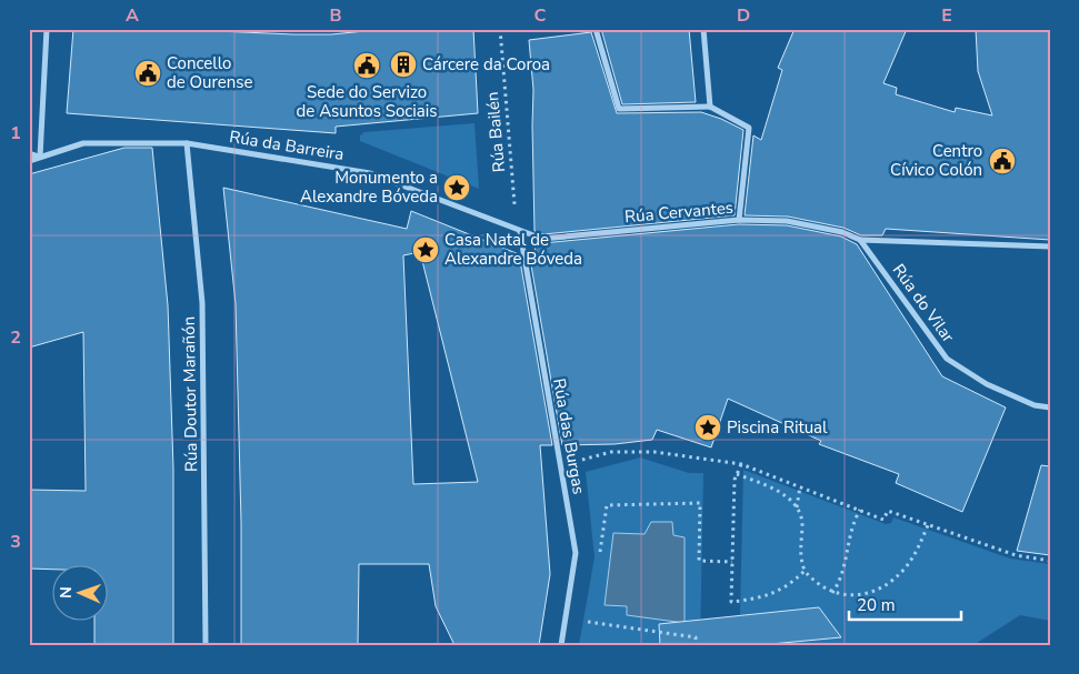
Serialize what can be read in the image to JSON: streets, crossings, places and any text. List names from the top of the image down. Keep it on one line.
{"streets":{"street":["Rúa da Barreira","Rúa Cervantes","Rúa do Vilar","Rúa Doutor Marañón","Rúa das Burgas"],"path":["Rúa Bailén"]},"crossings":[["Rúa Bailén","Rúa da Barreira"],["Rúa Bailén","Rúa Cervantes"],["Rúa Bailén","Rúa das Burgas"],["Rúa da Barreira","Rúa Cervantes"],["Rúa da Barreira","Rúa Doutor Marañón"],["Rúa da Barreira","Rúa das Burgas"],["Rúa Cervantes","Rúa do Vilar"],["Rúa Cervantes","Rúa das Burgas"]],"places":{"building":["Cárcere da Coroa"],"public building":["Sede do Servizo de Asuntos Sociais","Concello de Ourense","Centro Cívico Colón"],"place":["Monumento a Alexandre Bóveda","Casa Natal de Alexandre Bóveda","Piscina Ritual"]},"scale_bar":"20 m","north":"left","grid":{"columns":["A","B","C","D","E"],"rows":["1","2","3"]}}
